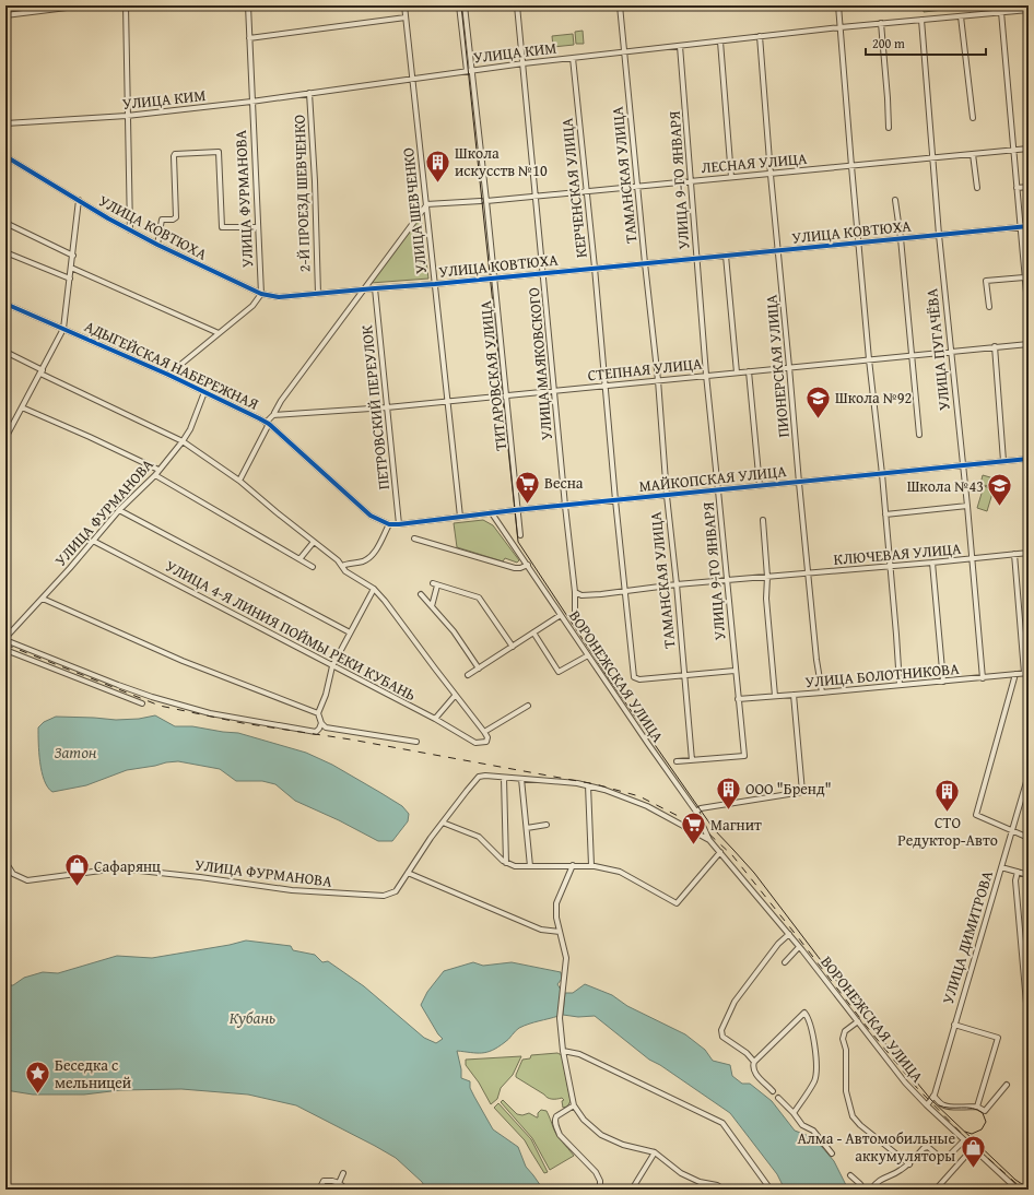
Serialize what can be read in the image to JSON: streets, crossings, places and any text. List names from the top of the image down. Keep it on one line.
{"streets":{"street":["УЛИЦА КИМ","ЛЕСНАЯ УЛИЦА","ТАМАНСКАЯ УЛИЦА","УЛИЦА 9-ГО ЯНВАРЯ","КЕРЧЕНСКАЯ УЛИЦА","2-Й ПРОЕЗД ШЕВЧЕНКО","УЛИЦА ФУРМАНОВА","УЛИЦА ШЕВЧЕНКО","УЛИЦА КОВТЮХА","УЛИЦА ПУГАЧЁВА","УЛИЦА МАЯКОВСКОГО","АДЫГЕЙСКАЯ НАБЕРЕЖНАЯ","ПИОНЕРСКАЯ УЛИЦА","СТЕПНАЯ УЛИЦА","ТИТАРОВСКАЯ УЛИЦА","ПЕТРОВСКИЙ ПЕРЕУЛОК","МАЙКОПСКАЯ УЛИЦА","КЛЮЧЕВАЯ УЛИЦА","УЛИЦА 4-Я ЛИНИЯ ПОЙМЫ РЕКИ КУБАНЬ","УЛИЦА БОЛОТНИКОВА","ВОРОНЕЖСКАЯ УЛИЦА","УЛИЦА ДИМИТРОВА"]},"crossings":[["УЛИЦА КИМ","ТАМАНСКАЯ УЛИЦА"],["УЛИЦА КИМ","УЛИЦА 9-ГО ЯНВАРЯ"],["УЛИЦА КИМ","КЕРЧЕНСКАЯ УЛИЦА"],["УЛИЦА КИМ","2-Й ПРОЕЗД ШЕВЧЕНКО"],["УЛИЦА КИМ","УЛИЦА ФУРМАНОВА"],["УЛИЦА КИМ","УЛИЦА ШЕВЧЕНКО"],["УЛИЦА КИМ","УЛИЦА ПУГАЧЁВА"],["УЛИЦА КИМ","УЛИЦА МАЯКОВСКОГО"],["УЛИЦА КИМ","ПИОНЕРСКАЯ УЛИЦА"],["УЛИЦА КИМ","ТИТАРОВСКАЯ УЛИЦА"],["ЛЕСНАЯ УЛИЦА","ТАМАНСКАЯ УЛИЦА"],["ЛЕСНАЯ УЛИЦА","УЛИЦА 9-ГО ЯНВАРЯ"],["ЛЕСНАЯ УЛИЦА","КЕРЧЕНСКАЯ УЛИЦА"],["ЛЕСНАЯ УЛИЦА","УЛИЦА ПУГАЧЁВА"],["ЛЕСНАЯ УЛИЦА","УЛИЦА МАЯКОВСКОГО"],["ЛЕСНАЯ УЛИЦА","ПИОНЕРСКАЯ УЛИЦА"],["ЛЕСНАЯ УЛИЦА","ТИТАРОВСКАЯ УЛИЦА"],["ТАМАНСКАЯ УЛИЦА","УЛИЦА 9-ГО ЯНВАРЯ"],["ТАМАНСКАЯ УЛИЦА","КЕРЧЕНСКАЯ УЛИЦА"],["ТАМАНСКАЯ УЛИЦА","УЛИЦА КОВТЮХА"],["ТАМАНСКАЯ УЛИЦА","СТЕПНАЯ УЛИЦА"],["ТАМАНСКАЯ УЛИЦА","МАЙКОПСКАЯ УЛИЦА"],["ТАМАНСКАЯ УЛИЦА","КЛЮЧЕВАЯ УЛИЦА"],["УЛИЦА 9-ГО ЯНВАРЯ","УЛИЦА КОВТЮХА"],["УЛИЦА 9-ГО ЯНВАРЯ","СТЕПНАЯ УЛИЦА"],["УЛИЦА 9-ГО ЯНВАРЯ","МАЙКОПСКАЯ УЛИЦА"],["УЛИЦА 9-ГО ЯНВАРЯ","КЛЮЧЕВАЯ УЛИЦА"],["УЛИЦА 9-ГО ЯНВАРЯ","УЛИЦА БОЛОТНИКОВА"],["КЕРЧЕНСКАЯ УЛИЦА","УЛИЦА КОВТЮХА"],["КЕРЧЕНСКАЯ УЛИЦА","СТЕПНАЯ УЛИЦА"],["КЕРЧЕНСКАЯ УЛИЦА","МАЙКОПСКАЯ УЛИЦА"],["КЕРЧЕНСКАЯ УЛИЦА","КЛЮЧЕВАЯ УЛИЦА"],["2-Й ПРОЕЗД ШЕВЧЕНКО","УЛИЦА КОВТЮХА"],["УЛИЦА ФУРМАНОВА","УЛИЦА КОВТЮХА"],["УЛИЦА ФУРМАНОВА","АДЫГЕЙСКАЯ НАБЕРЕЖНАЯ"],["УЛИЦА ФУРМАНОВА","УЛИЦА 4-Я ЛИНИЯ ПОЙМЫ РЕКИ КУБАНЬ"],["УЛИЦА ШЕВЧЕНКО","УЛИЦА КОВТЮХА"],["УЛИЦА ШЕВЧЕНКО","СТЕПНАЯ УЛИЦА"],["УЛИЦА ШЕВЧЕНКО","МАЙКОПСКАЯ УЛИЦА"],["УЛИЦА КОВТЮХА","УЛИЦА ПУГАЧЁВА"],["УЛИЦА КОВТЮХА","УЛИЦА МАЯКОВСКОГО"],["УЛИЦА КОВТЮХА","ПИОНЕРСКАЯ УЛИЦА"],["УЛИЦА КОВТЮХА","ТИТАРОВСКАЯ УЛИЦА"],["УЛИЦА КОВТЮХА","ПЕТРОВСКИЙ ПЕРЕУЛОК"],["УЛИЦА ПУГАЧЁВА","СТЕПНАЯ УЛИЦА"],["УЛИЦА ПУГАЧЁВА","МАЙКОПСКАЯ УЛИЦА"],["УЛИЦА ПУГАЧЁВА","КЛЮЧЕВАЯ УЛИЦА"],["УЛИЦА ПУГАЧЁВА","УЛИЦА БОЛОТНИКОВА"],["УЛИЦА МАЯКОВСКОГО","СТЕПНАЯ УЛИЦА"],["УЛИЦА МАЯКОВСКОГО","МАЙКОПСКАЯ УЛИЦА"],["УЛИЦА МАЯКОВСКОГО","КЛЮЧЕВАЯ УЛИЦА"],["АДЫГЕЙСКАЯ НАБЕРЕЖНАЯ","СТЕПНАЯ УЛИЦА"],["АДЫГЕЙСКАЯ НАБЕРЕЖНАЯ","ПЕТРОВСКИЙ ПЕРЕУЛОК"],["АДЫГЕЙСКАЯ НАБЕРЕЖНАЯ","МАЙКОПСКАЯ УЛИЦА"],["ПИОНЕРСКАЯ УЛИЦА","СТЕПНАЯ УЛИЦА"],["ПИОНЕРСКАЯ УЛИЦА","МАЙКОПСКАЯ УЛИЦА"],["ПИОНЕРСКАЯ УЛИЦА","КЛЮЧЕВАЯ УЛИЦА"],["ПИОНЕРСКАЯ УЛИЦА","УЛИЦА БОЛОТНИКОВА"],["СТЕПНАЯ УЛИЦА","ТИТАРОВСКАЯ УЛИЦА"],["СТЕПНАЯ УЛИЦА","ПЕТРОВСКИЙ ПЕРЕУЛОК"],["ТИТАРОВСКАЯ УЛИЦА","МАЙКОПСКАЯ УЛИЦА"],["ПЕТРОВСКИЙ ПЕРЕУЛОК","МАЙКОПСКАЯ УЛИЦА"],["МАЙКОПСКАЯ УЛИЦА","ВОРОНЕЖСКАЯ УЛИЦА"],["ВОРОНЕЖСКАЯ УЛИЦА","УЛИЦА ДИМИТРОВА"]],"water":["Затон","Кубань"],"places":{"building":["Школа искусств №10","ООО \"Бренд\"","СТО Редуктор-Авто"],"school or university":["Школа №92","Школа №43"],"supermarket":["Весна","Магнит"],"shop":["Сафарянц","Алма - Автомобильные аккумуляторы"],"place":["Беседка с мельницей"]},"scale_bar":"200 m"}
